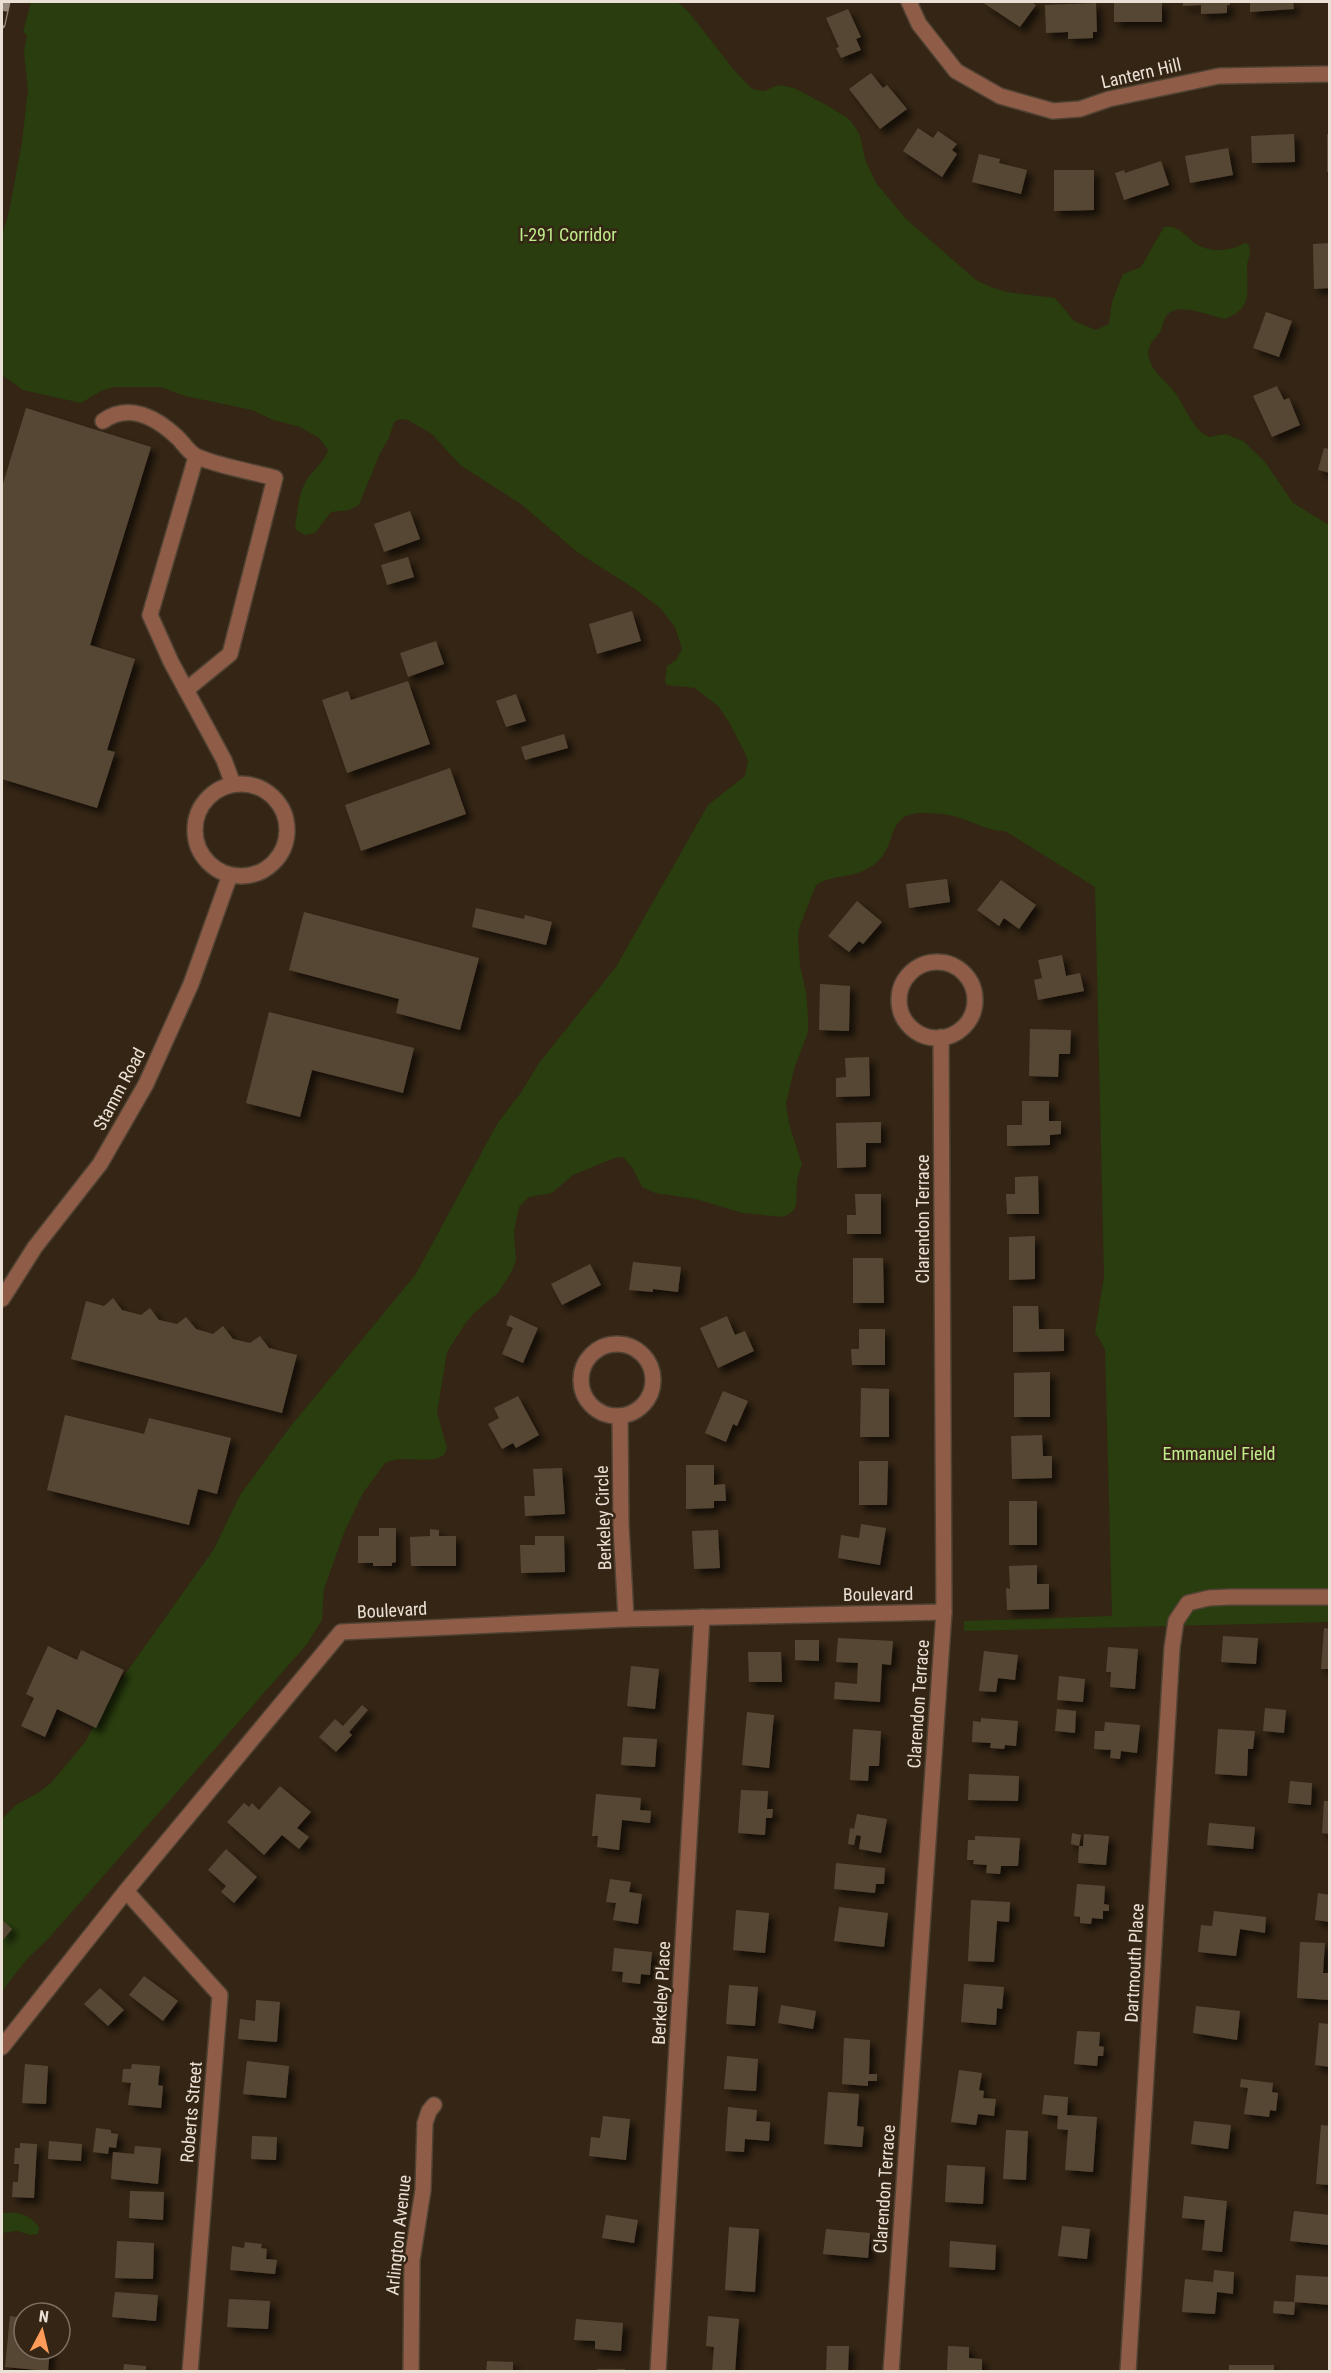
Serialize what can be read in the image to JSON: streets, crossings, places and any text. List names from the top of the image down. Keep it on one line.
{"streets":{"street":["Lantern Hill","Stamm Road","Clarendon Terrace","Berkeley Circle","Boulevard","Dartmouth Place","Berkeley Place","Roberts Street","Arlington Avenue"]},"crossings":[["Clarendon Terrace","Boulevard"],["Berkeley Circle","Boulevard"],["Boulevard","Berkeley Place"],["Boulevard","Roberts Street"]],"parks":["I-291 Corridor","Emmanuel Field"],"north":"top"}
